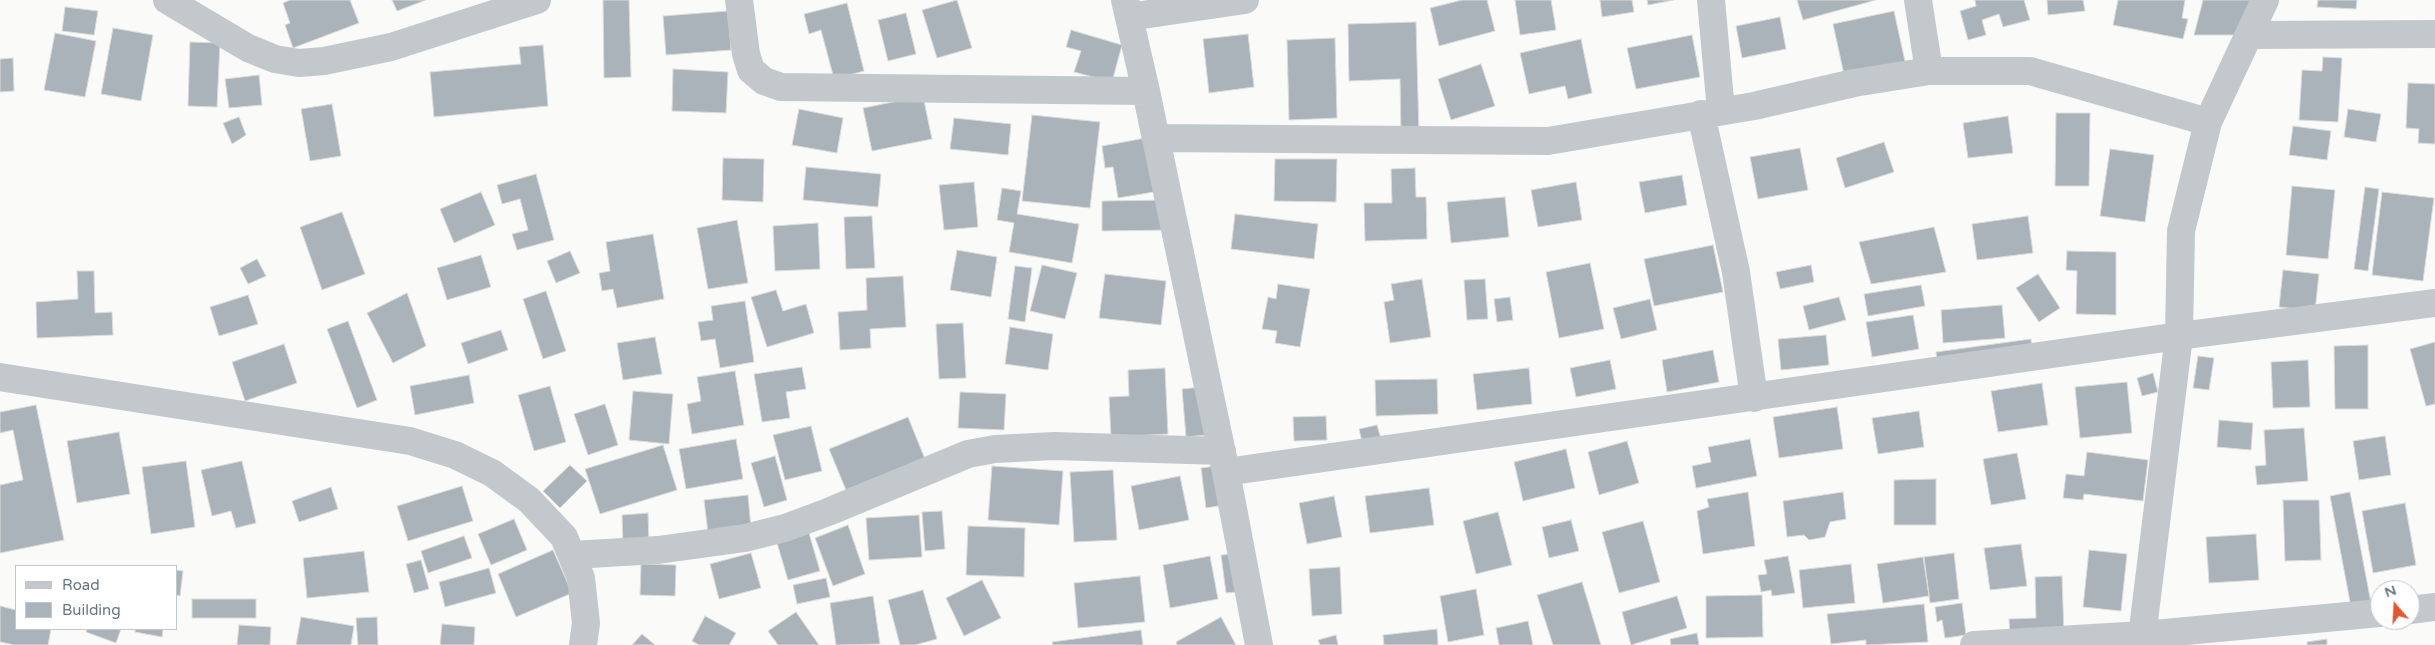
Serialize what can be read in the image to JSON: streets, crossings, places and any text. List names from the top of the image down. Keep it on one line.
{"legend":["Road","Building"],"north":"top"}
